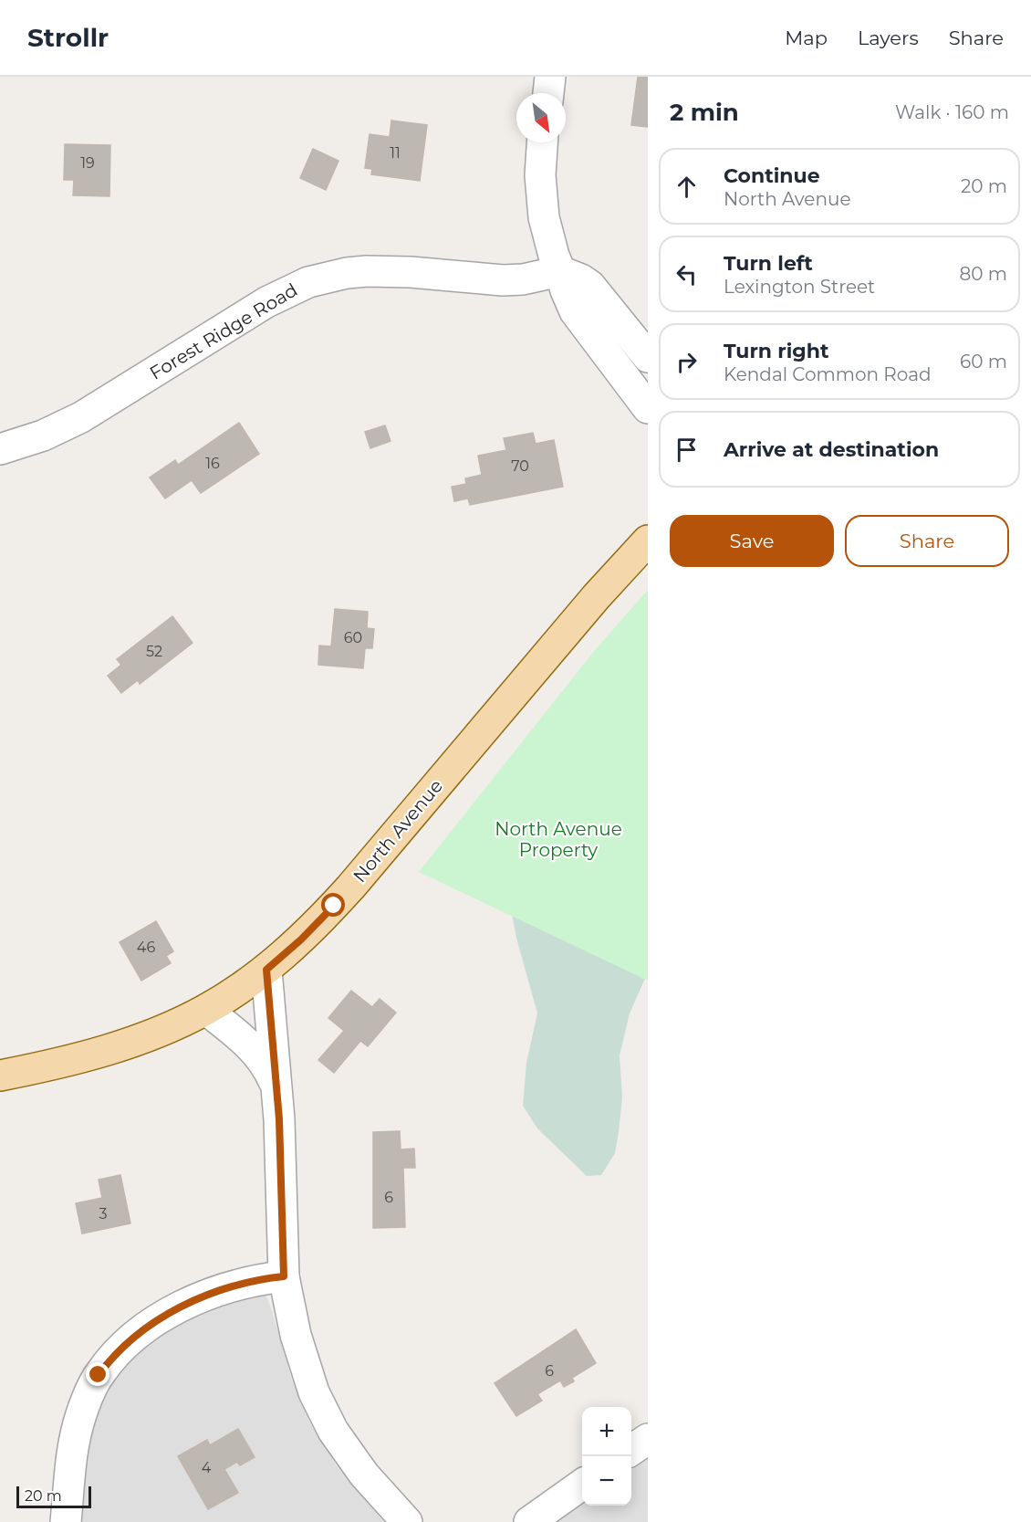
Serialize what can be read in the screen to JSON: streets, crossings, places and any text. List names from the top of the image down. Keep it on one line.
{"streets":{"main road":["North Avenue"],"street":["Forest Ridge Road"]},"parks":["North Avenue Property"],"house_numbers":["11","19","16","70","60","52","46","6","3","6","4"],"scale_bar":"20 m","north":"bottom right","page":{"header":"Strollr","nav":["Map","Layers","Share"],"heading":["2 min","Walk · 160 m"],"list":[["Continue","North Avenue","20 m"],["Turn left","Lexington Street","80 m"],["Turn right","Kendal Common Road","60 m"],"Arrive at destination"],"buttons":["Save","Share"],"map_buttons":["+","−"],"scale":"20 m"}}
